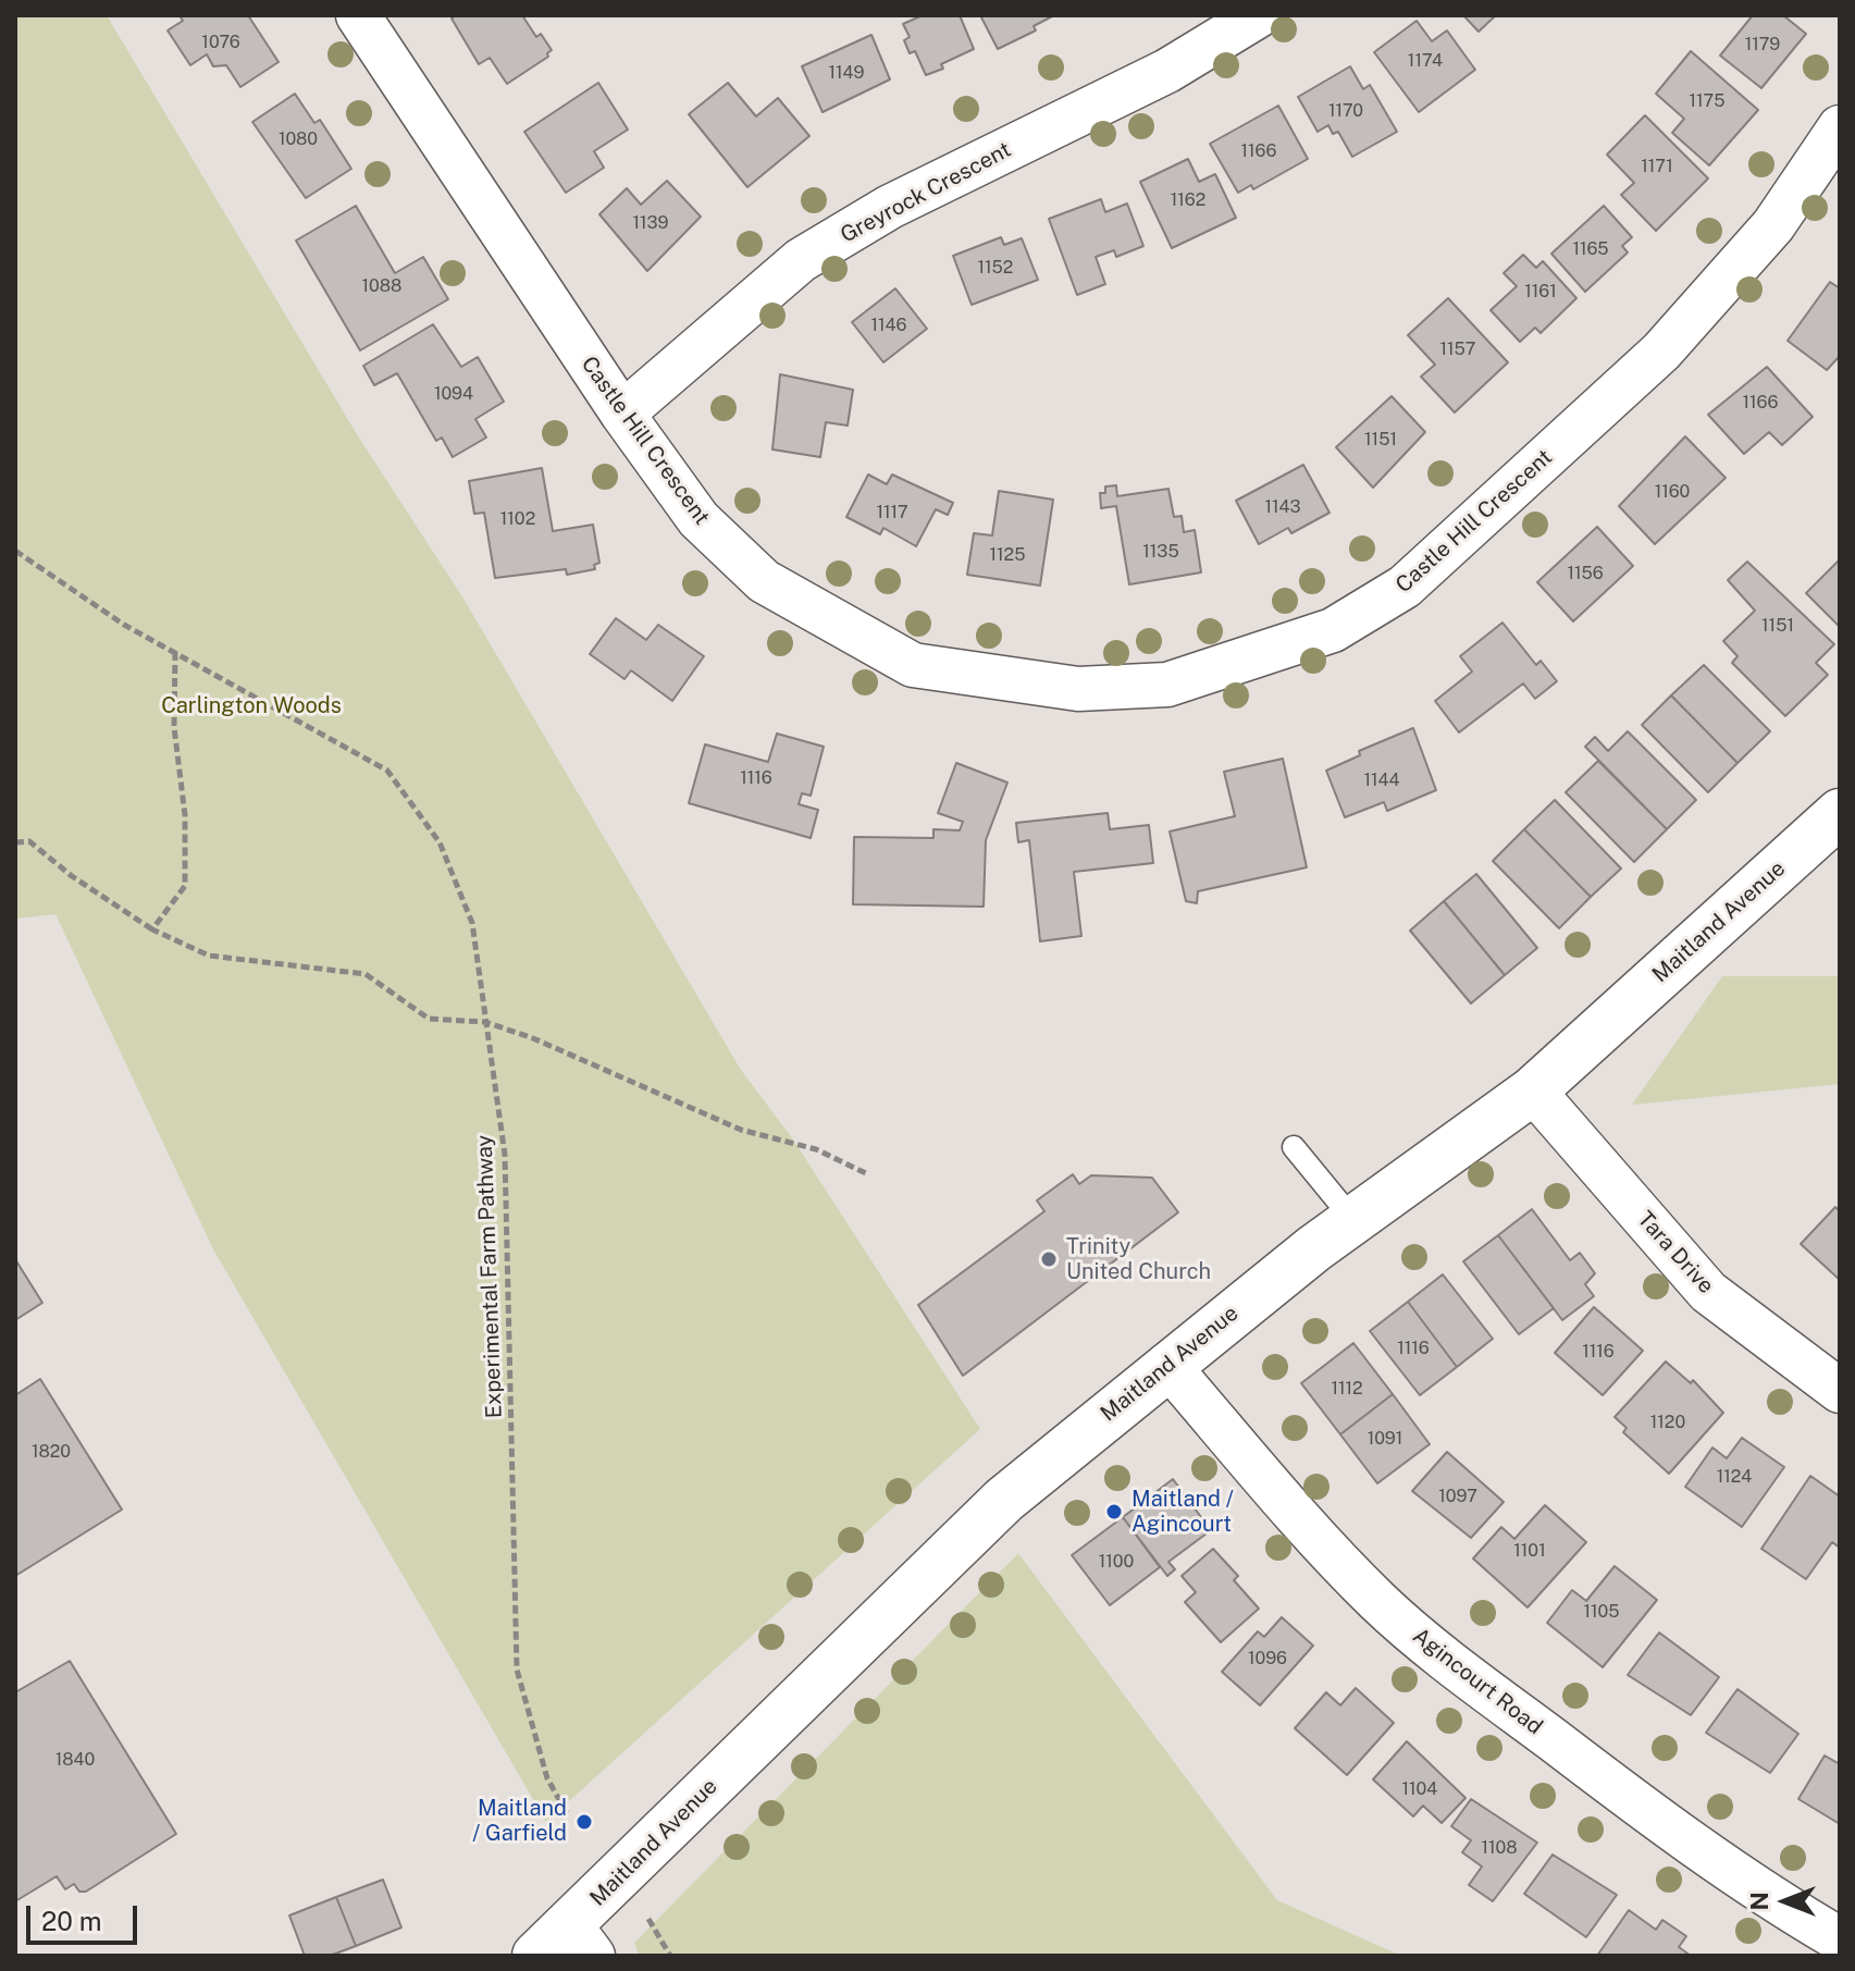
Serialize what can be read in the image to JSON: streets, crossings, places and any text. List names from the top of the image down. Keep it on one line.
{"streets":{"main road":["Maitland Avenue"],"street":["Greyrock Crescent","Castle Hill Crescent","Tara Drive","Agincourt Road"],"path":["Experimental Farm Pathway"]},"crossings":[["Greyrock Crescent","Castle Hill Crescent"],["Maitland Avenue","Tara Drive"],["Maitland Avenue","Agincourt Road"]],"parks":["Carlington Woods"],"places":["Trinity United Church","Maitland / Agincourt","Maitland / Garfield"],"house_numbers":["1076","1179","1174","1149","1175","1170","1080","1166","1171","1162","1139","1165","1152","1088","1161","1146","1157","1094","1166","1151","1160","1143","1117","1102","1135","1125","1156","1151","1116","1144","1116","1116","1112","1120","1091","1820","1124","1097","1101","1100","1105","1096","1840","1104","1108"],"scale_bar":"20 m","north":"left"}
